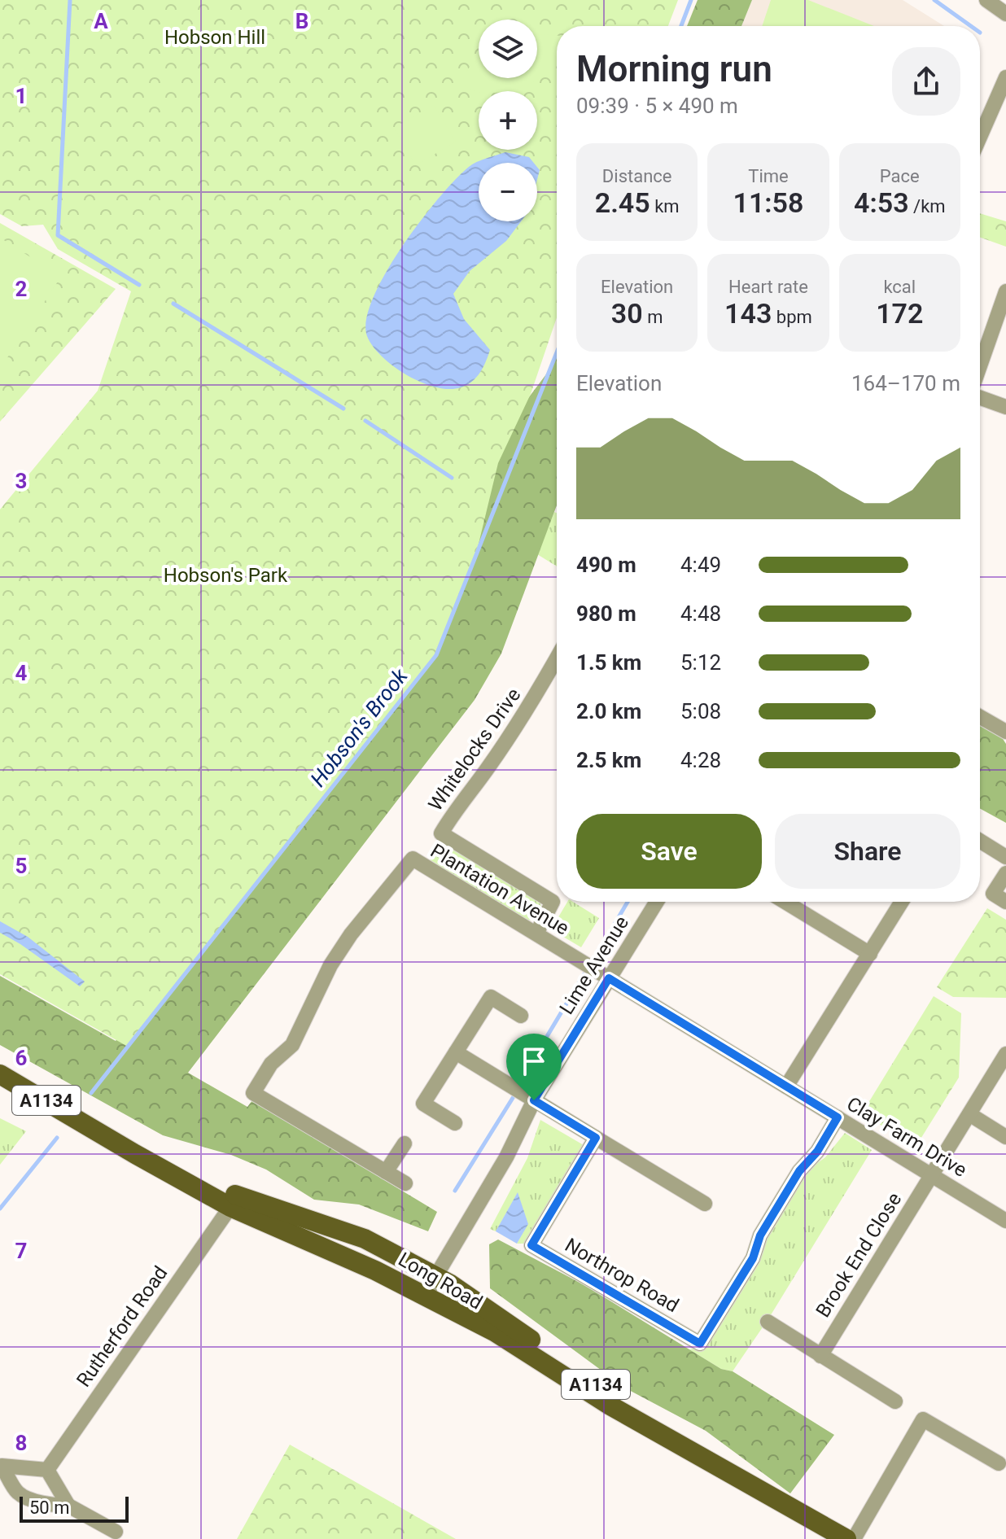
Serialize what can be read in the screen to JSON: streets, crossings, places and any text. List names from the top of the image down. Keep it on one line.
{"streets":{"main road":["A1134","Long Road"],"street":["Whitelocks Drive","Plantation Avenue","Lime Avenue","Clay Farm Drive","Brook End Close","Northrop Road","Rutherford Road"]},"crossings":[["Whitelocks Drive","Plantation Avenue"],["Plantation Avenue","Lime Avenue"],["Plantation Avenue","Clay Farm Drive"],["Lime Avenue","Clay Farm Drive"],["Lime Avenue","Long Road"],["Clay Farm Drive","Brook End Close"],["Clay Farm Drive","Northrop Road"],["Long Road","Rutherford Road"]],"water":["Hobson's Brook"],"parks":["Hobson Hill","Hobson's Park"],"scale_bar":"50 m","page":{"map_buttons":["+","−"],"heading":["Morning run","09:39 · 5 × 490 m"],"stats":[["Distance","2.45 km"],["Time","11:58"],["Pace","4:53 /km"],["Elevation","30 m"],["Heart rate","143 bpm"],["kcal","172"]],"chart":["Elevation","164–170 m"],"list":[{"name":"490 m","note":"4:49"},{"name":"980 m","note":"4:48"},{"name":"1.5 km","note":"5:12"},{"name":"2.0 km","note":"5:08"},{"name":"2.5 km","note":"4:28"}],"buttons":["Save","Share"],"scale":"50 m"},"grid":{"columns":["A","B"],"rows":["1","2","3","4","5","6","7","8"]}}
